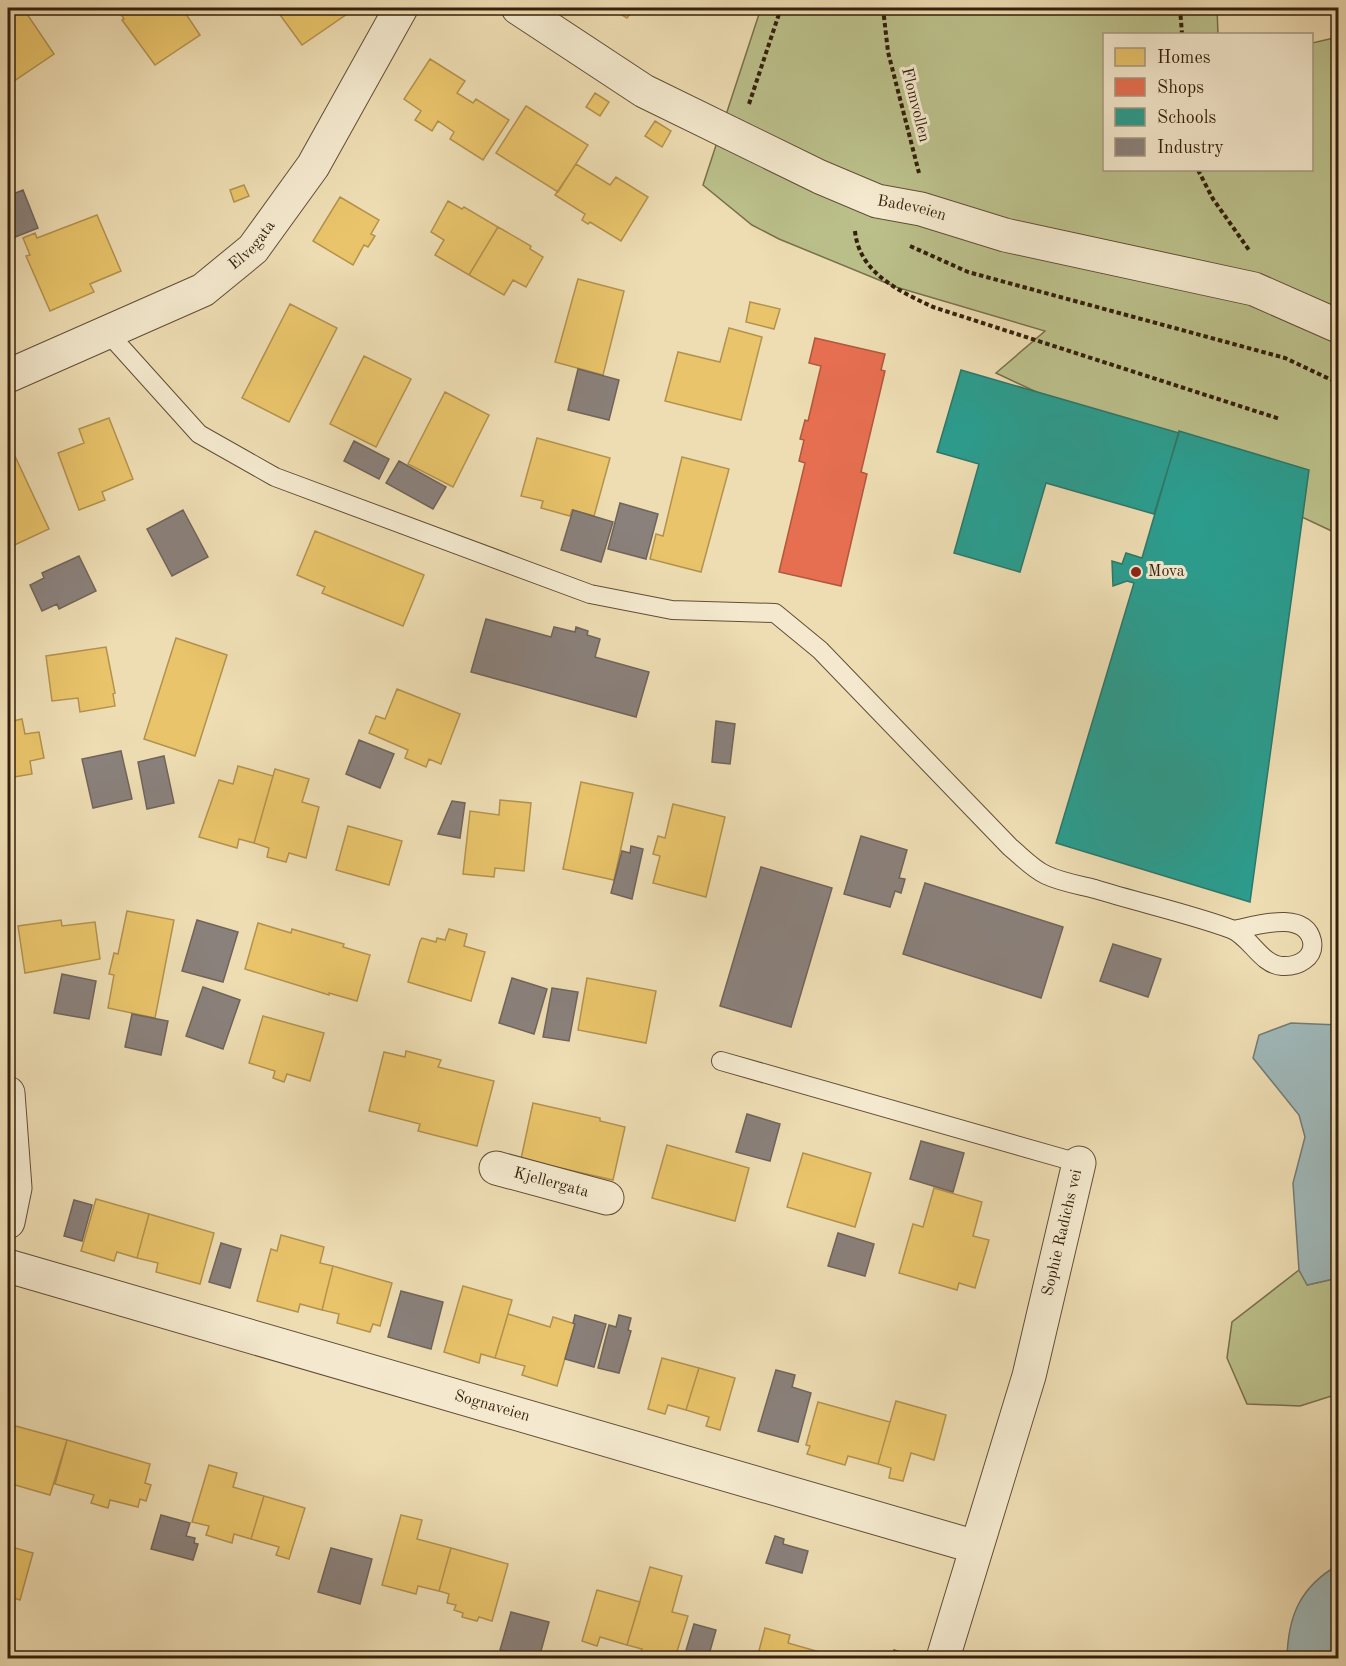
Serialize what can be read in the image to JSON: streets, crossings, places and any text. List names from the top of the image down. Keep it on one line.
{"streets":{"street":["Badeveien","Elvegata","Kjellergata","Sophie Radichs vei","Sognaveien"],"path":["Flomvollen"]},"crossings":[["Flomvollen","Badeveien"],["Sophie Radichs vei","Sognaveien"]],"places":["Mova"],"legend":["Homes","Shops","Schools","Industry"]}
